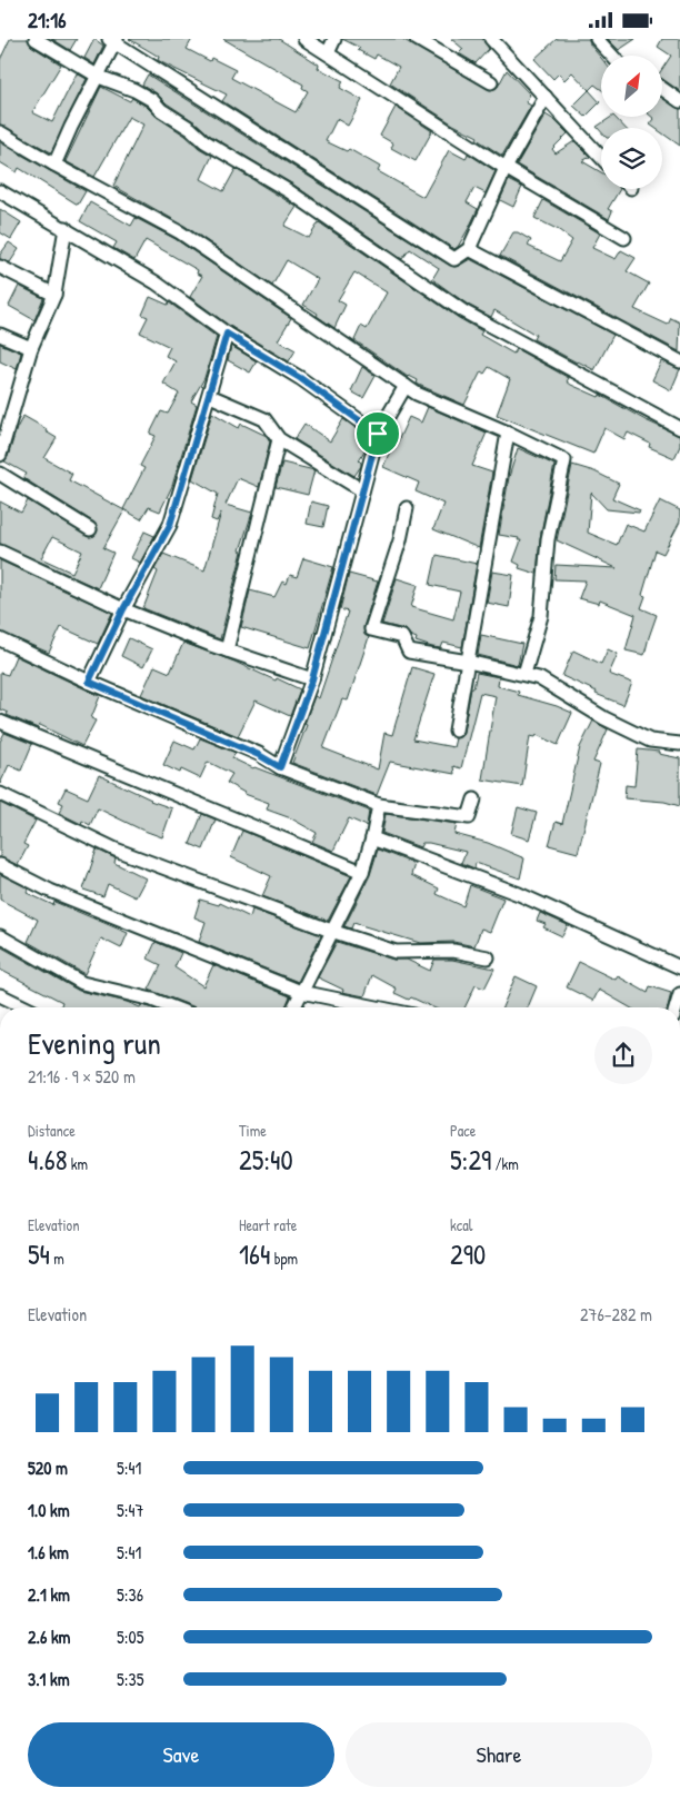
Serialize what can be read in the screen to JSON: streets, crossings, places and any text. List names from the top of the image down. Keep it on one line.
{"north":"top right","page":{"status":"21:16","heading":["Evening run","21:16 · 9 × 520 m"],"stats":[["Distance","4.68 km"],["Time","25:40"],["Pace","5:29 /km"],["Elevation","54 m"],["Heart rate","164 bpm"],["kcal","290"]],"chart":["Elevation","276–282 m"],"list":[{"name":"520 m","note":"5:41"},{"name":"1.0 km","note":"5:47"},{"name":"1.6 km","note":"5:41"},{"name":"2.1 km","note":"5:36"},{"name":"2.6 km","note":"5:05"},{"name":"3.1 km","note":"5:35"}],"buttons":["Save","Share"]}}
